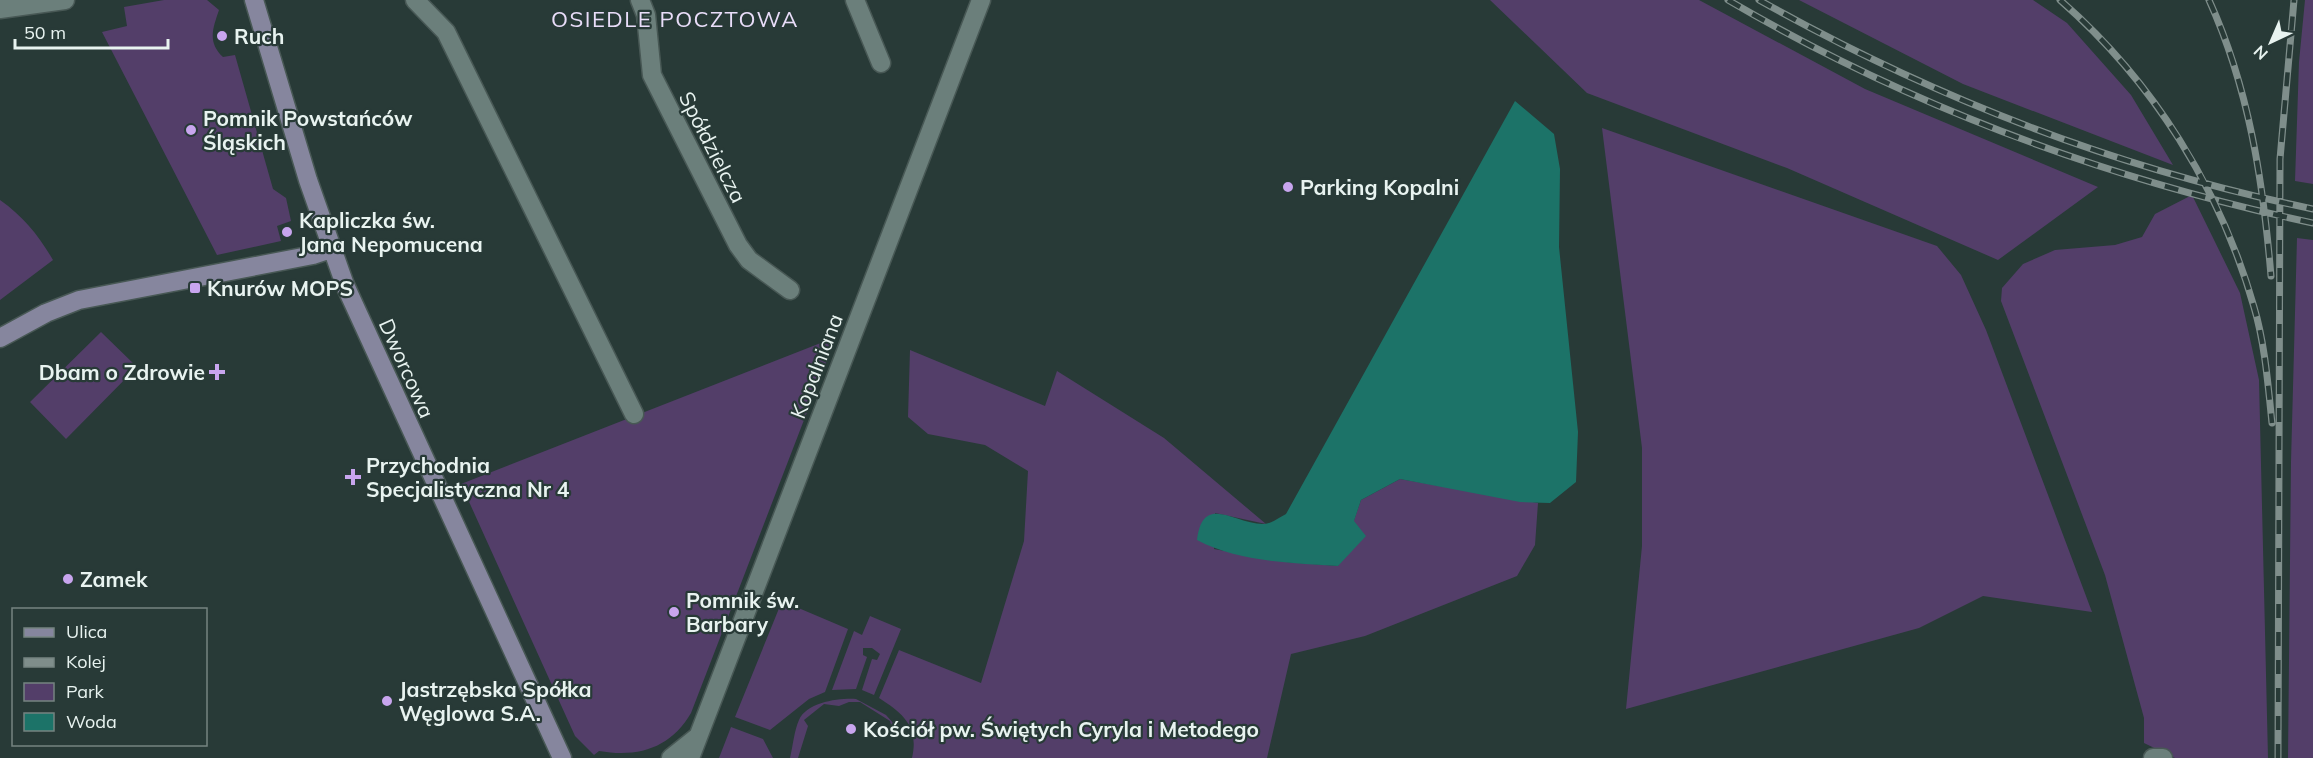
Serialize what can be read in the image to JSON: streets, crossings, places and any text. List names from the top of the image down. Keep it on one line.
{"streets":{"main road":["Dworcowa"],"street":["Spółdzielcza","Kopalniana"]},"districts":["OSIEDLE POCZTOWA"],"places":{"other":["Ruch","Pomnik Powstańców Śląskich","Parking Kopalni","Kapliczka św. Jana Nepomucena","Zamek","Pomnik św. Barbary","Jastrzębska Spółka Węglowa S.A.","Kościół pw. Świętych Cyryla i Metodego"],"transit":["Knurów MOPS"],"health":["Dbam o Zdrowie","Przychodnia Specjalistyczna Nr 4"]},"legend":["Ulica","Kolej","Park","Woda"],"scale_bar":"50 m","north":"bottom left"}
